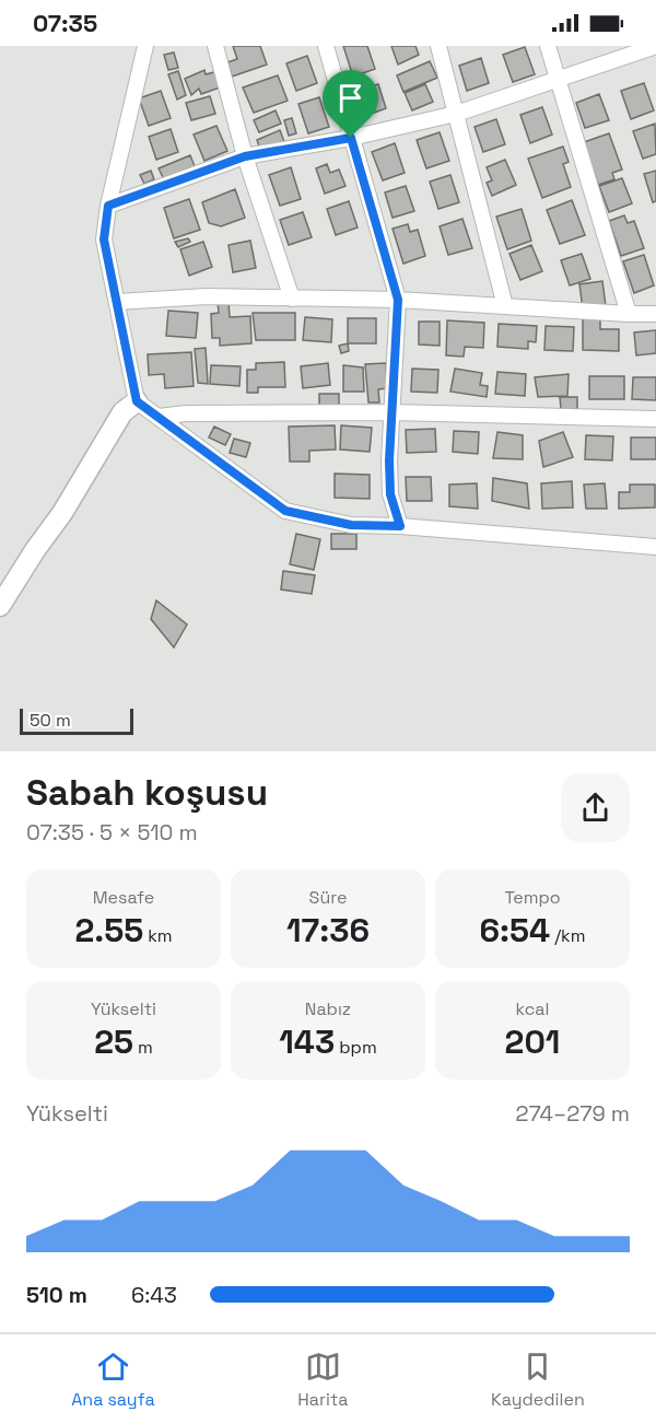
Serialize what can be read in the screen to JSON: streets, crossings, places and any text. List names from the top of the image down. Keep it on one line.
{"scale_bar":"50 m","page":{"status":"07:35","scale":"50 m","heading":["Sabah koşusu","07:35 · 5 × 510 m"],"stats":[["Mesafe","2.55 km"],["Süre","17:36"],["Tempo","6:54 /km"],["Yükselti","25 m"],["Nabız","143 bpm"],["kcal","201"]],"chart":["Yükselti","274–279 m"],"list":[{"name":"510 m","note":"6:43"}],"tabs":["Ana sayfa","Harita","Kaydedilen"]}}
